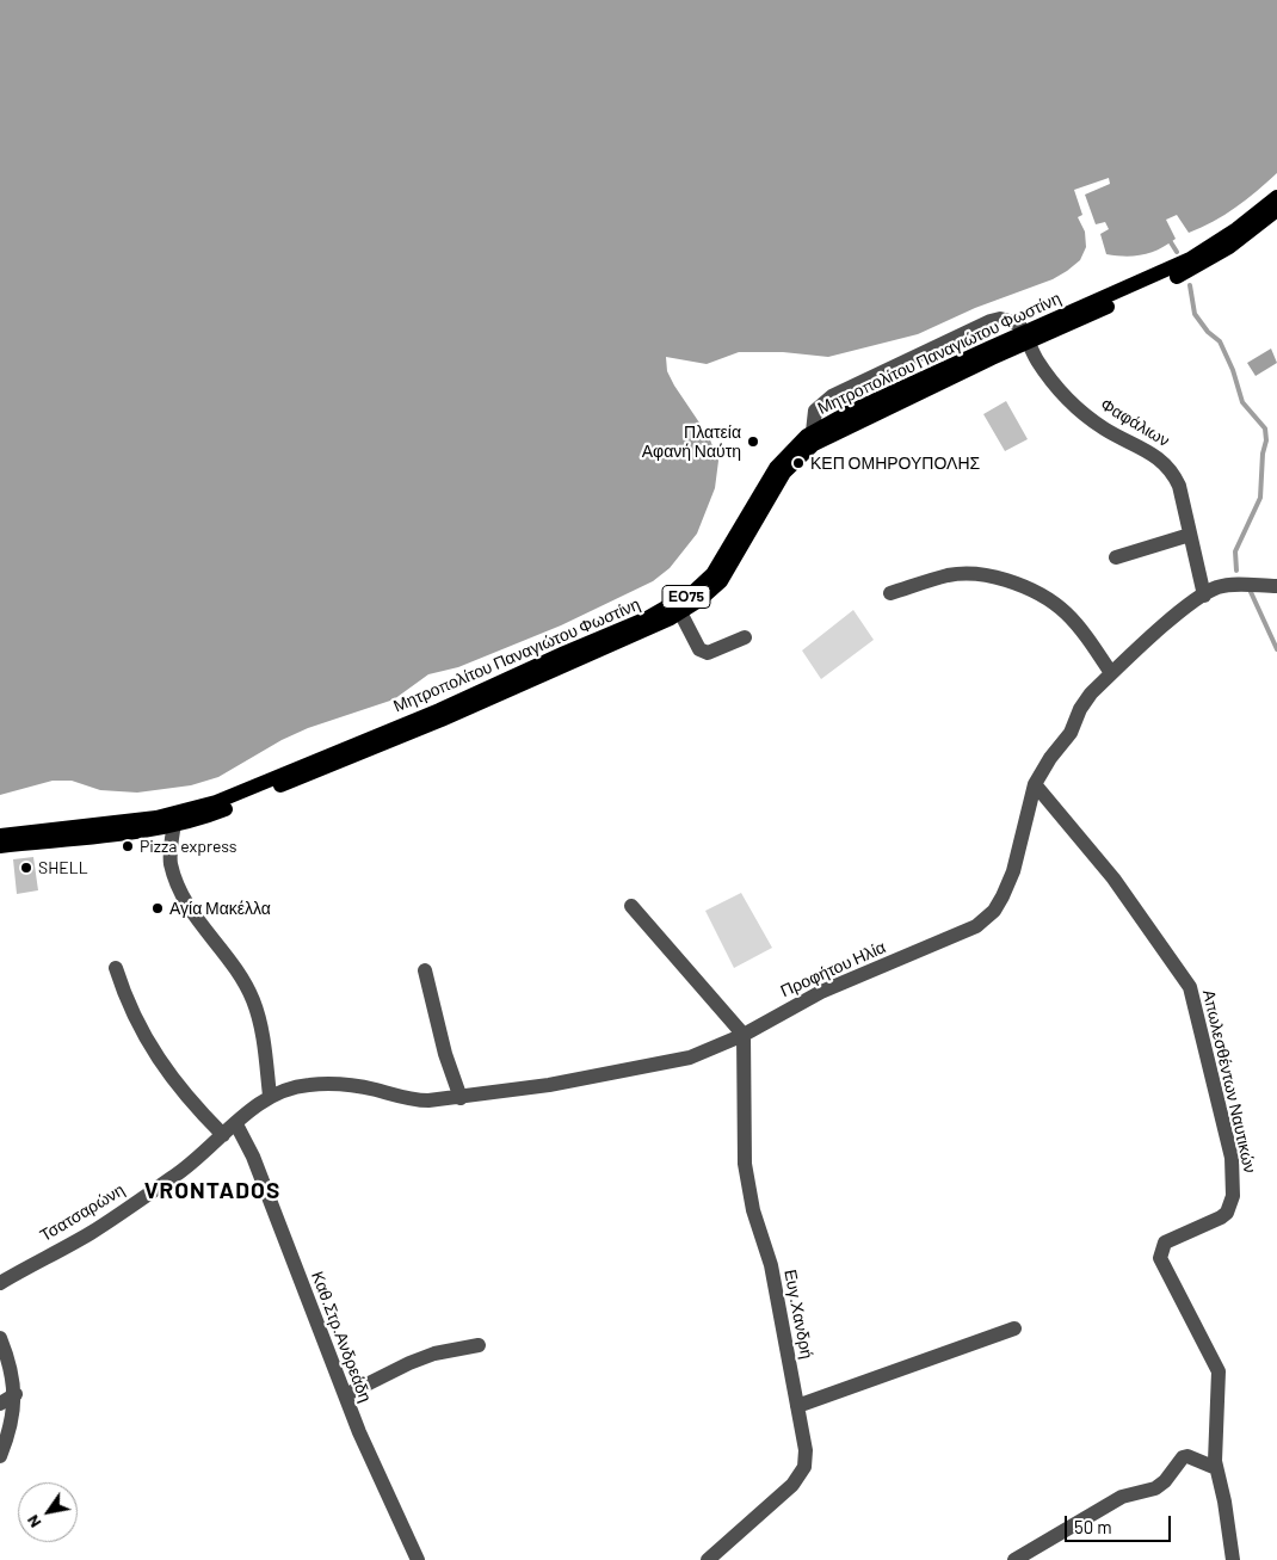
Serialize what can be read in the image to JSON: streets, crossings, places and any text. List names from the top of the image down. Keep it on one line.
{"streets":{"main road":["Μητροπολίτου Παναγιώτου Φωστίνη","ΕΟ75"],"street":["Φαφάλιων","Προφήτου Ηλία","Απωλεσθέντων Ναυτικών","Τσατσαρώνη","Ευγ.Χανδρή","Καθ.Στρ.Ανδρεάδη"]},"crossings":[["Μητροπολίτου Παναγιώτου Φωστίνη","Φαφάλιων"],["Φαφάλιων","Προφήτου Ηλία"],["Προφήτου Ηλία","Απωλεσθέντων Ναυτικών"],["Προφήτου Ηλία","Τσατσαρώνη"],["Προφήτου Ηλία","Ευγ.Χανδρή"],["Προφήτου Ηλία","Καθ.Στρ.Ανδρεάδη"],["Τσατσαρώνη","Καθ.Στρ.Ανδρεάδη"]],"districts":["VRONTADOS"],"places":["Πλατεία Αφανή Ναύτη","ΚΕΠ ΟΜΗΡΟΥΠΟΛΗΣ","Pizza express","SHELL","Αγία Μακέλλα"],"scale_bar":"50 m","north":"bottom left"}
